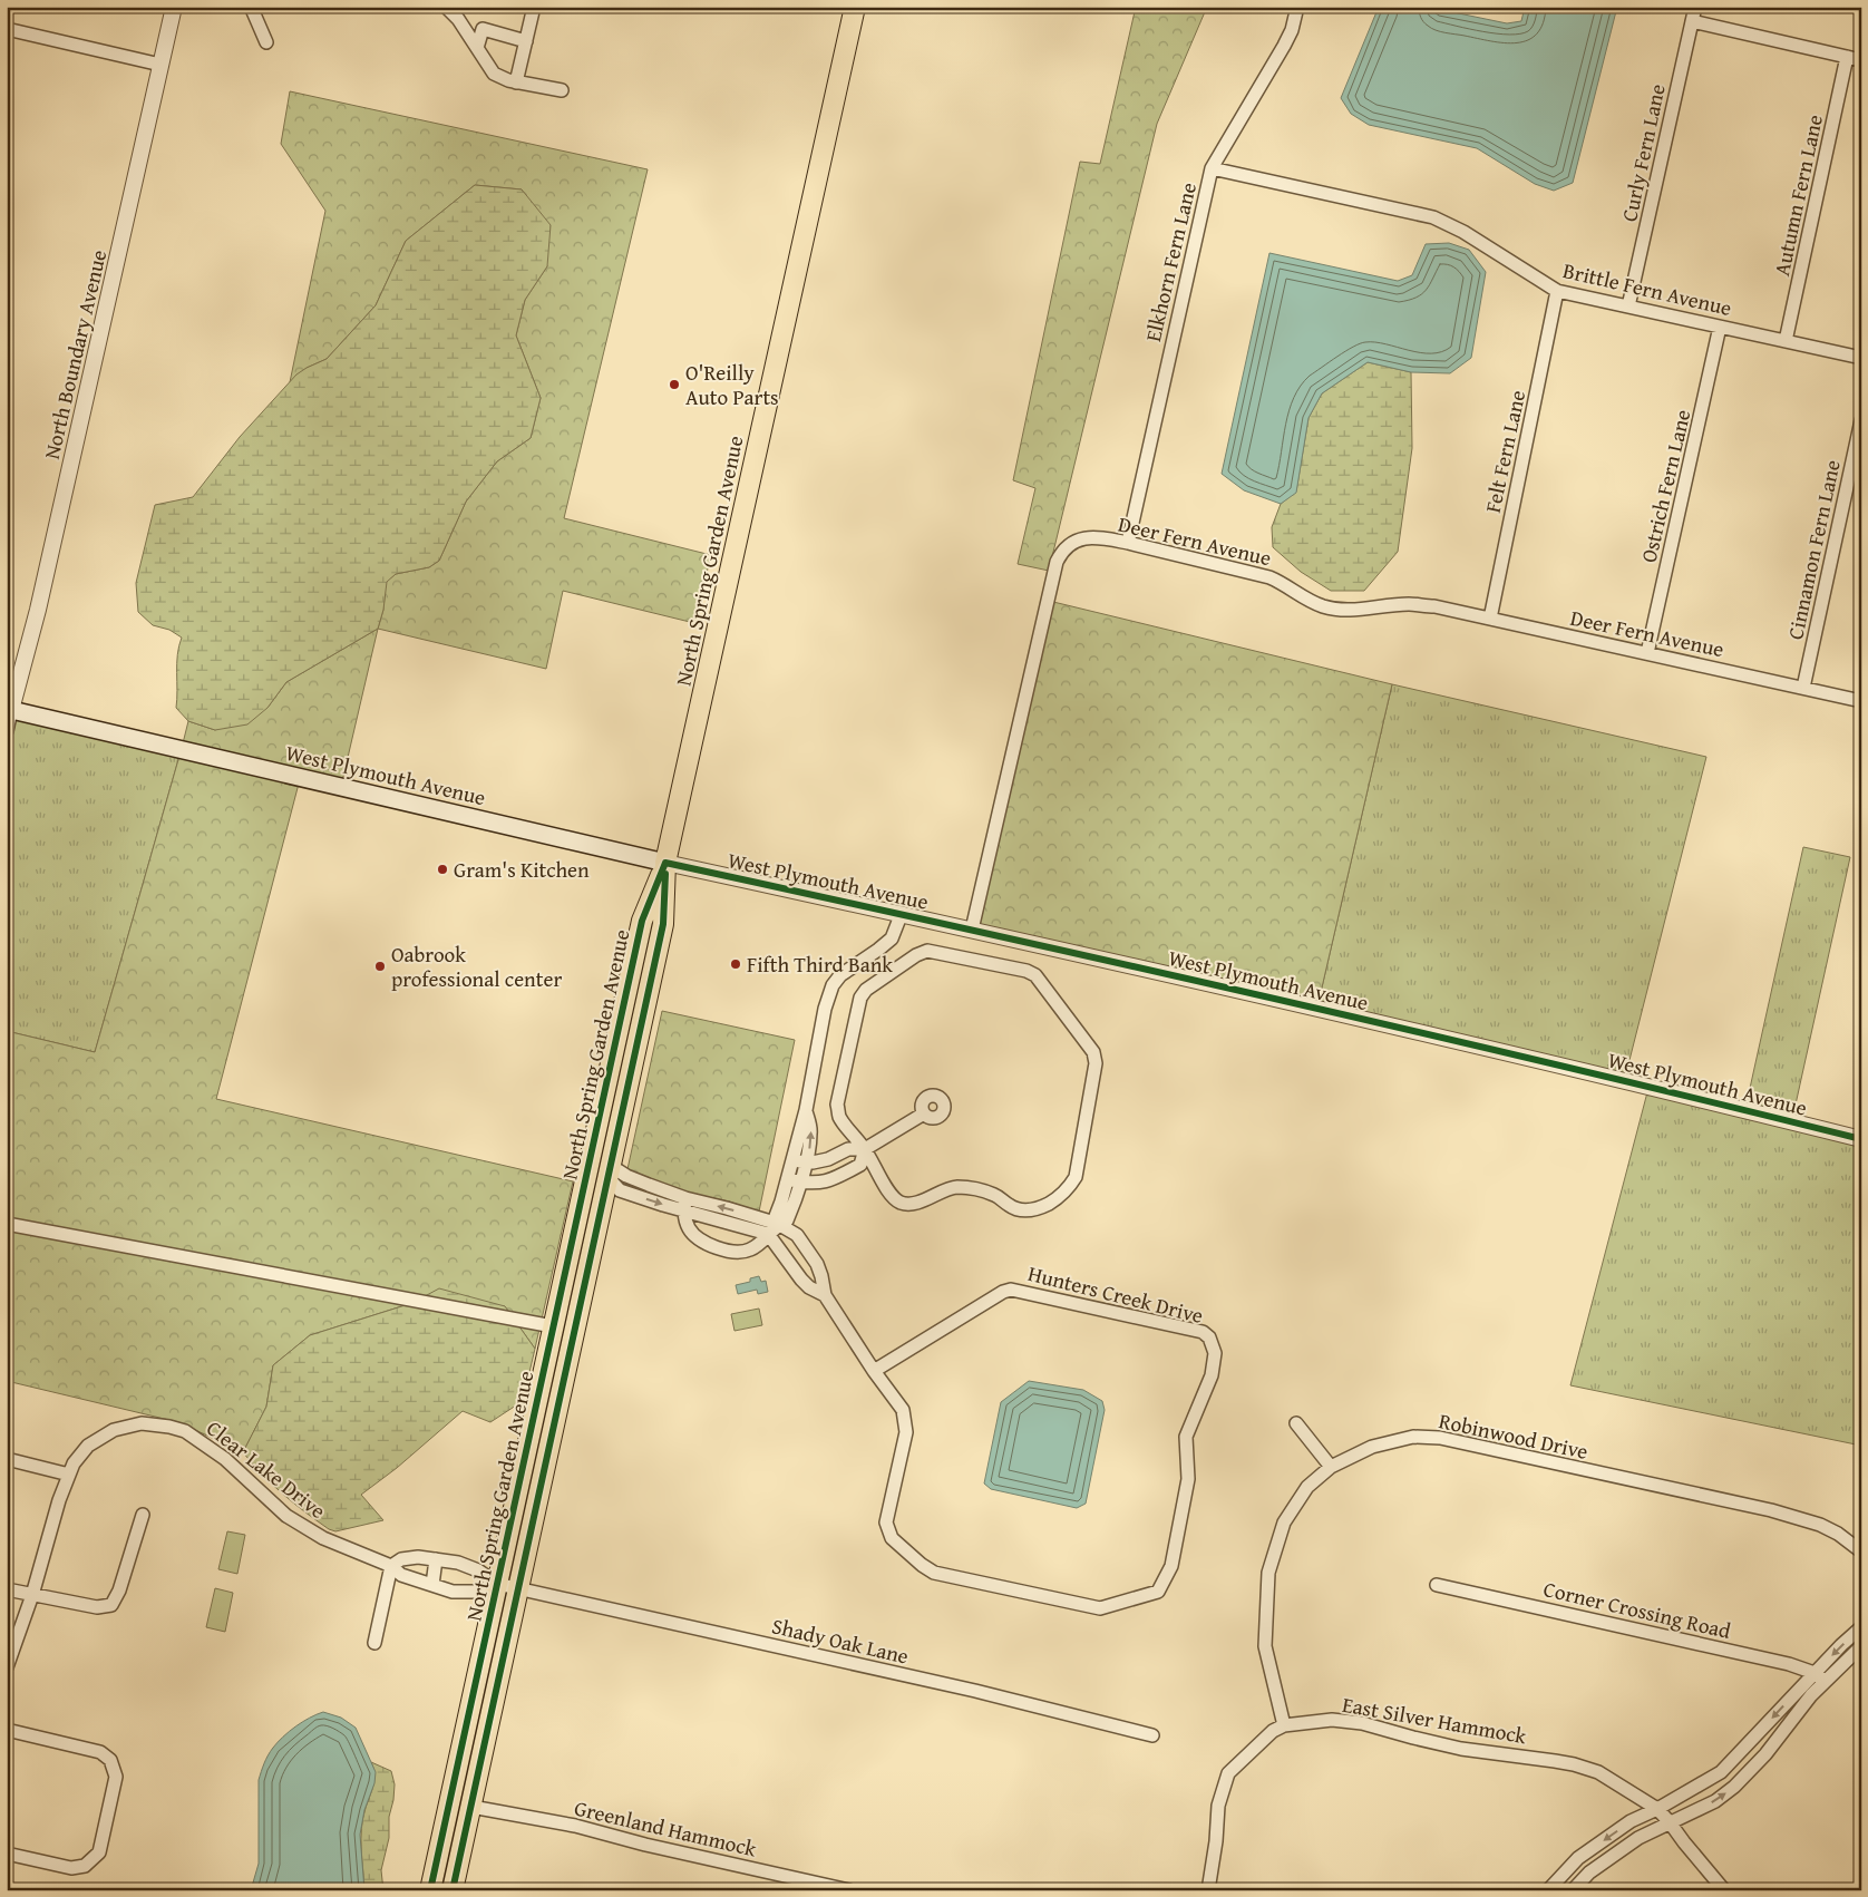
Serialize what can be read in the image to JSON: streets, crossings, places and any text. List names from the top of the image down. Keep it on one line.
{"streets":{"highway":["North Spring Garden Avenue"],"main road":["West Plymouth Avenue"],"street":["Curly Fern Lane","Autumn Fern Lane","Elkhorn Fern Lane","Brittle Fern Avenue","North Boundary Avenue","Felt Fern Lane","Ostrich Fern Lane","Deer Fern Avenue","Cinnamon Fern Lane","Hunters Creek Drive","Robinwood Drive","Clear Lake Drive","Corner Crossing Road","Shady Oak Lane","East Silver Hammock","Greenland Hammock"]},"crossings":[["Curly Fern Lane","Brittle Fern Avenue"],["Autumn Fern Lane","Brittle Fern Avenue"],["Elkhorn Fern Lane","Brittle Fern Avenue"],["Elkhorn Fern Lane","Deer Fern Avenue"],["Brittle Fern Avenue","Felt Fern Lane"],["Brittle Fern Avenue","Ostrich Fern Lane"],["North Boundary Avenue","West Plymouth Avenue"],["Felt Fern Lane","Deer Fern Avenue"],["Ostrich Fern Lane","Deer Fern Avenue"],["Deer Fern Avenue","Cinnamon Fern Lane"],["Deer Fern Avenue","West Plymouth Avenue"],["North Spring Garden Avenue","West Plymouth Avenue"],["North Spring Garden Avenue","Hunters Creek Drive"],["North Spring Garden Avenue","Clear Lake Drive"],["North Spring Garden Avenue","Shady Oak Lane"],["North Spring Garden Avenue","Greenland Hammock"],["Robinwood Drive","East Silver Hammock"]],"places":["O'Reilly Auto Parts","Gram's Kitchen","Fifth Third Bank","Oabrook professional center"]}
